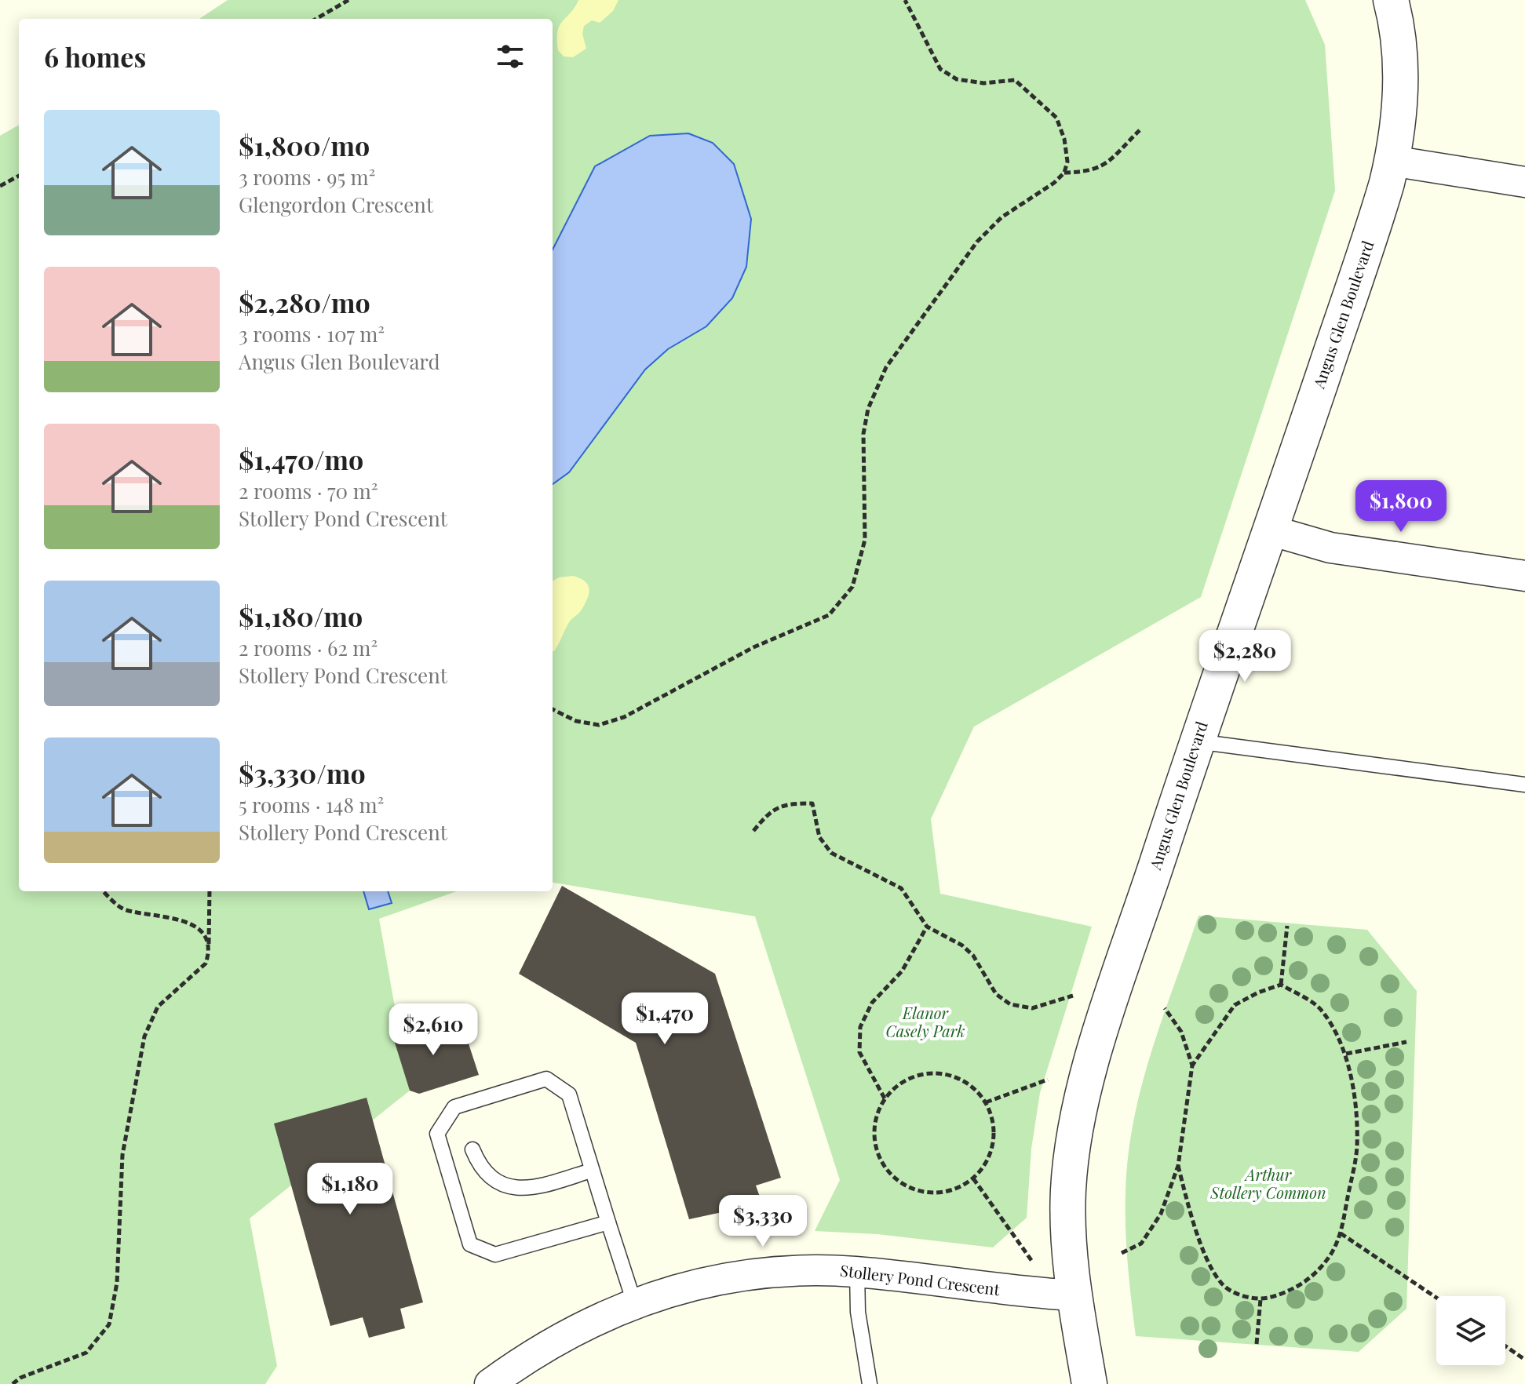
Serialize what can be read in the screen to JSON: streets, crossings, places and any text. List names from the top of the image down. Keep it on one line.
{"streets":{"street":["Angus Glen Boulevard","Stollery Pond Crescent"]},"crossings":[["Angus Glen Boulevard","Stollery Pond Crescent"]],"parks":["Elanor Casely Park","Arthur Stollery Common"],"page":{"heading":"6 homes","list":[{"name":"$1,800/mo","note":"3 rooms · 95 m² · Glengordon Crescent"},{"name":"$2,280/mo","note":"3 rooms · 107 m² · Angus Glen Boulevard"},{"name":"$1,470/mo","note":"2 rooms · 70 m² · Stollery Pond Crescent"},{"name":"$1,180/mo","note":"2 rooms · 62 m² · Stollery Pond Crescent"},{"name":"$3,330/mo","note":"5 rooms · 148 m² · Stollery Pond Crescent"}],"price":["$1,800","$2,280","$1,470","$2,610","$1,180","$3,330"]}}
